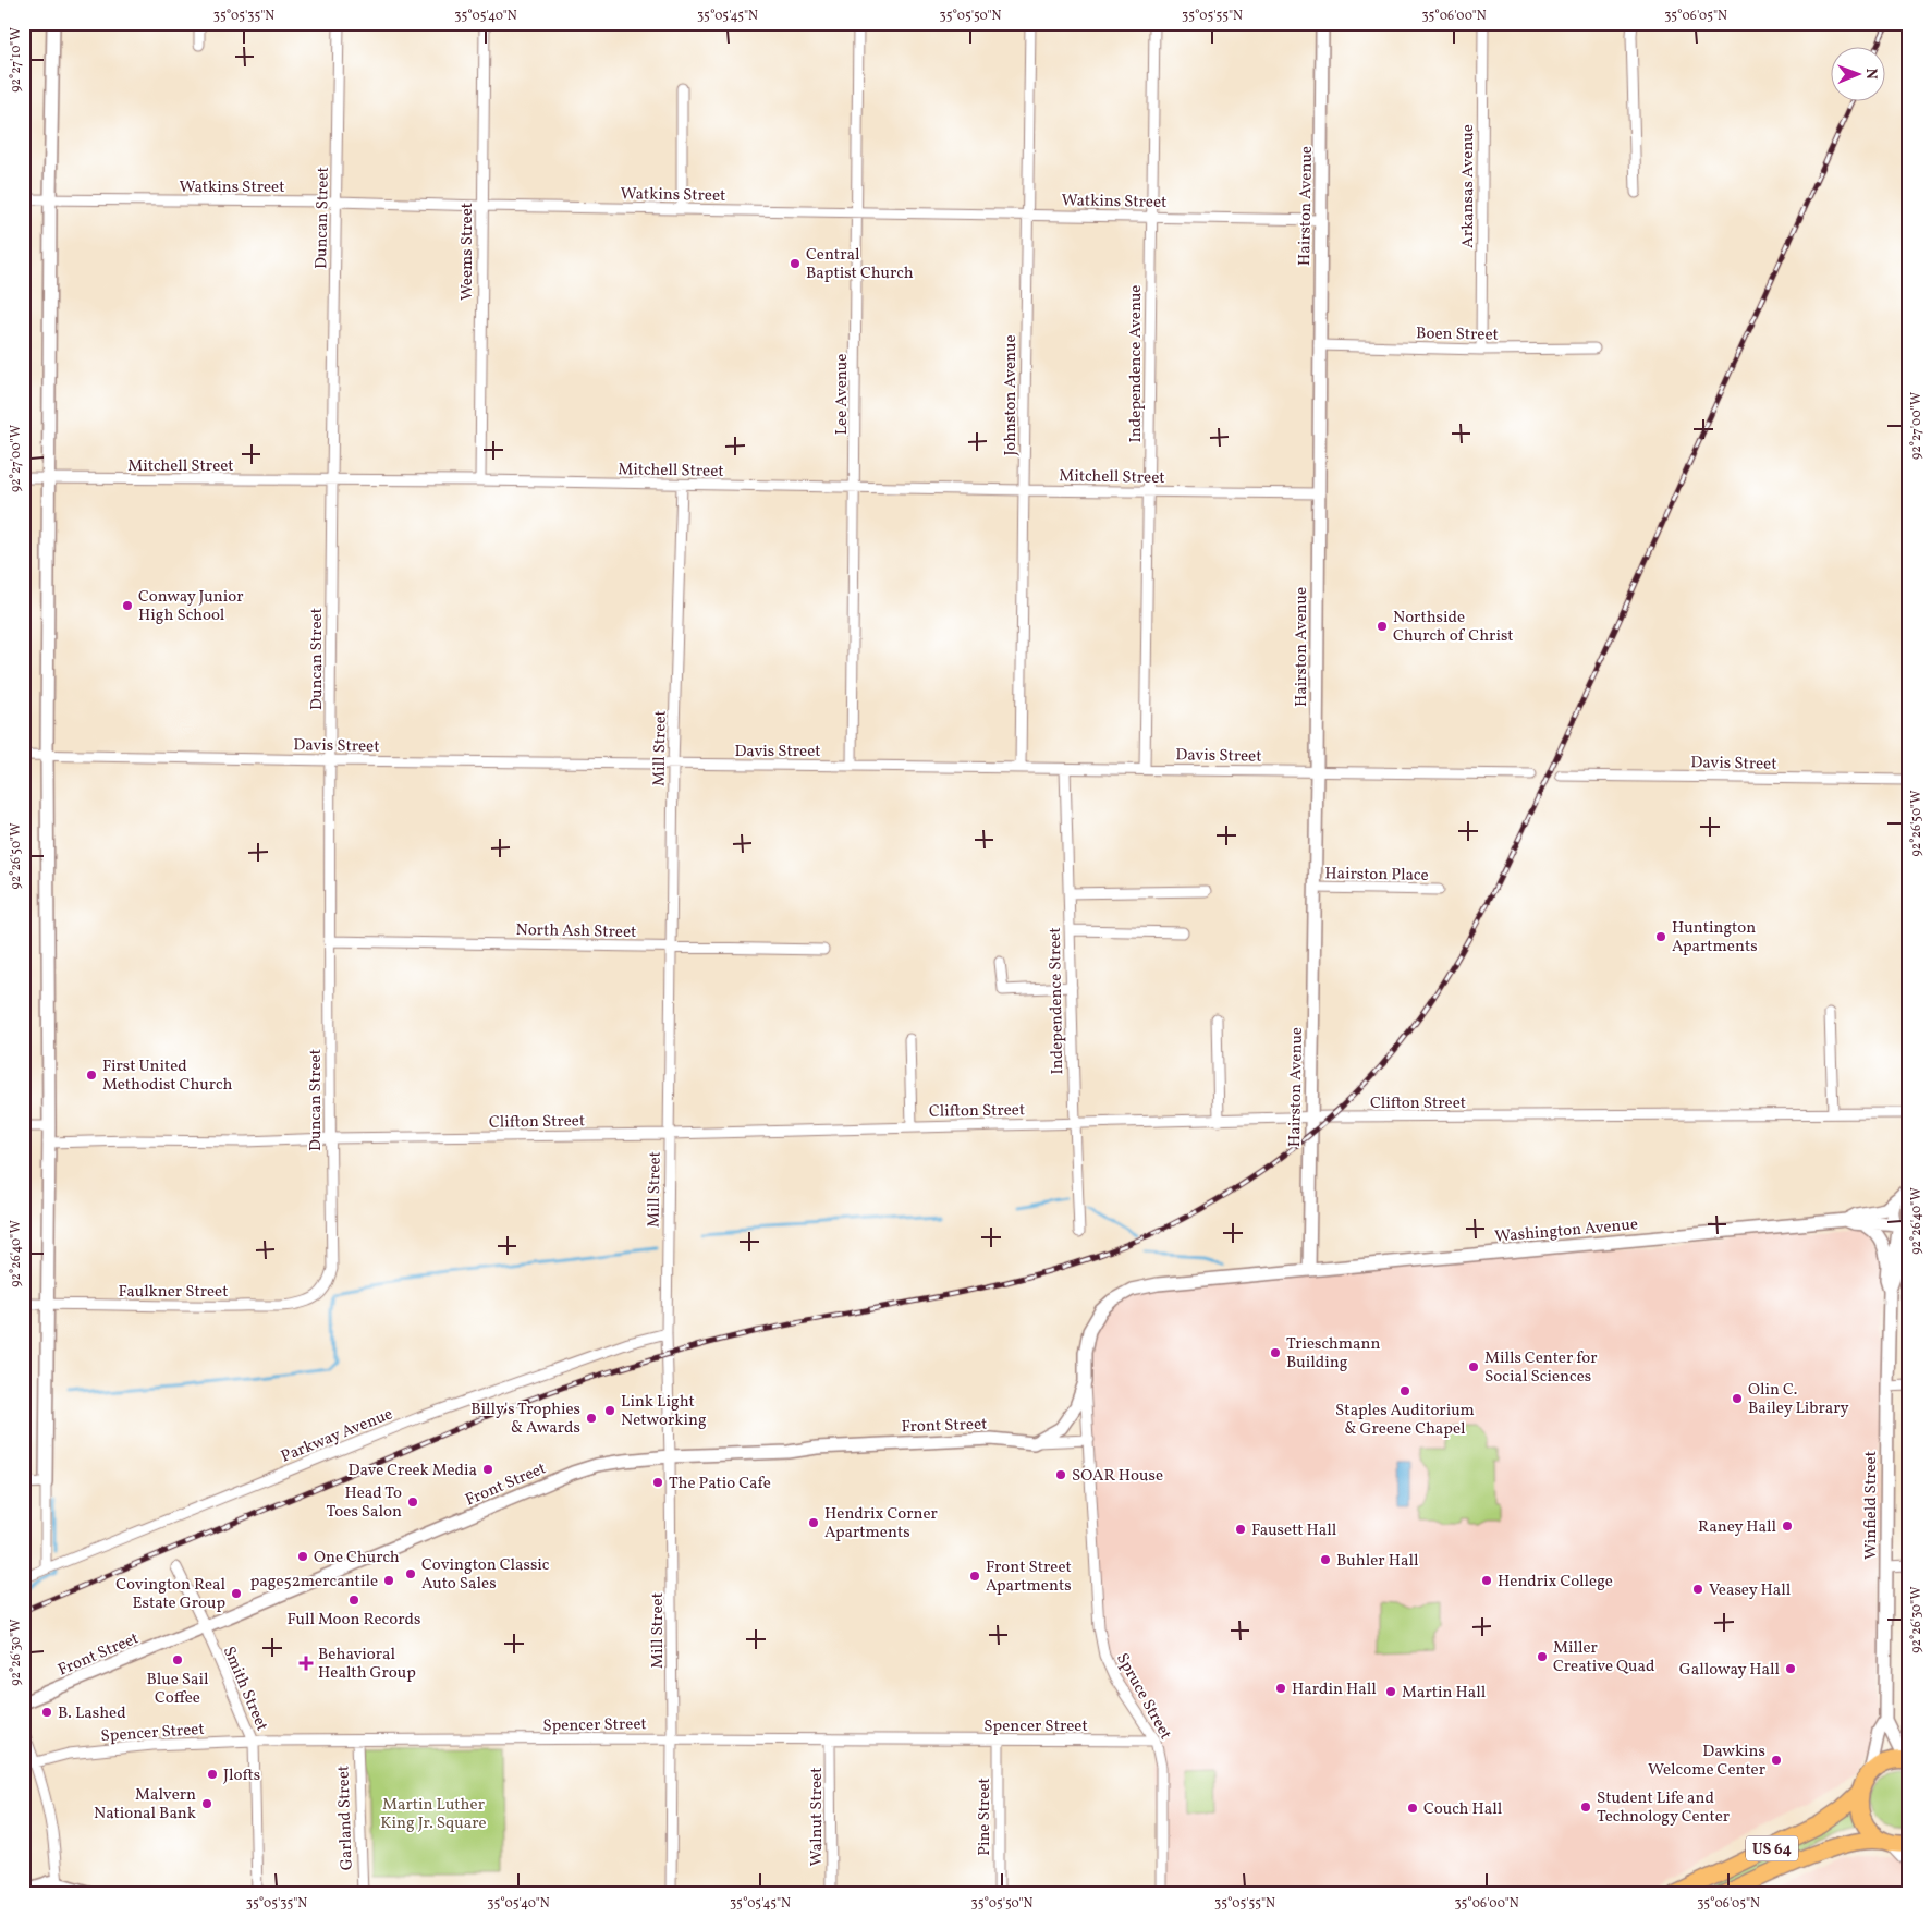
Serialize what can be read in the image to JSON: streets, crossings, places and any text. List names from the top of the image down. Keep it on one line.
{"streets":{"main road":["US 64"],"street":["Watkins Street","Arkansas Avenue","Hairston Avenue","Duncan Street","Weems Street","Boen Street","Independence Avenue","Lee Avenue","Johnston Avenue","Mitchell Street","Davis Street","Mill Street","Hairston Place","North Ash Street","Independence Street","Clifton Street","Washington Avenue","Faulkner Street","Front Street","Parkway Avenue","Winfield Street","Smith Street","Spruce Street","Spencer Street","Walnut Street","Pine Street","Garland Street"]},"crossings":[["Watkins Street","Hairston Avenue"],["Watkins Street","Duncan Street"],["Watkins Street","Weems Street"],["Watkins Street","Independence Avenue"],["Watkins Street","Lee Avenue"],["Watkins Street","Johnston Avenue"],["Arkansas Avenue","Boen Street"],["Hairston Avenue","Boen Street"],["Hairston Avenue","Mitchell Street"],["Hairston Avenue","Davis Street"],["Hairston Avenue","Hairston Place"],["Hairston Avenue","Clifton Street"],["Hairston Avenue","Washington Avenue"],["Duncan Street","Mitchell Street"],["Duncan Street","Davis Street"],["Duncan Street","North Ash Street"],["Duncan Street","Clifton Street"],["Duncan Street","Faulkner Street"],["Weems Street","Mitchell Street"],["Independence Avenue","Mitchell Street"],["Independence Avenue","Davis Street"],["Lee Avenue","Mitchell Street"],["Lee Avenue","Davis Street"],["Johnston Avenue","Mitchell Street"],["Johnston Avenue","Davis Street"],["Mitchell Street","Mill Street"],["Davis Street","Mill Street"],["Davis Street","Independence Street"],["Mill Street","North Ash Street"],["Mill Street","Clifton Street"],["Mill Street","Front Street"],["Mill Street","Parkway Avenue"],["Mill Street","Spencer Street"],["Independence Street","Clifton Street"],["Washington Avenue","Winfield Street"],["Washington Avenue","Spruce Street"],["Front Street","Smith Street"],["Front Street","Spruce Street"],["Smith Street","Spencer Street"],["Spruce Street","Spencer Street"],["Spencer Street","Walnut Street"],["Spencer Street","Pine Street"],["Spencer Street","Garland Street"]],"parks":["Martin Luther King Jr. Square"],"places":{"other":["Central Baptist Church","Conway Junior High School","Northside Church of Christ","Huntington Apartments","First United Methodist Church","Trieschmann Building","Mills Center for Social Sciences","Staples Auditorium & Greene Chapel","Olin C. Bailey Library","Link Light Networking","Billy's Trophies & Awards","Dave Creek Media","SOAR House","The Patio Cafe","Head To Toes Salon","Hendrix Corner Apartments","Raney Hall","Fausett Hall","One Church","Buhler Hall","Covington Classic Auto Sales","Front Street Apartments","page52mercantile","Hendrix College","Veasey Hall","Covington Real Estate Group","Full Moon Records","Miller Creative Quad","Blue Sail Coffee","Galloway Hall","Hardin Hall","Martin Hall","B. Lashed","Dawkins Welcome Center","Jlofts","Malvern National Bank","Student Life and Technology Center","Couch Hall"],"health":["Behavioral Health Group"]},"north":"right","coordinates":["35°05'35\"N","35°05'40\"N","35°05'45\"N","35°05'50\"N","35°05'55\"N","35°06'00\"N","35°06'05\"N","92°27'10\"W","92°27'00\"W","92°26'50\"W","92°26'40\"W","92°26'30\"W"]}
